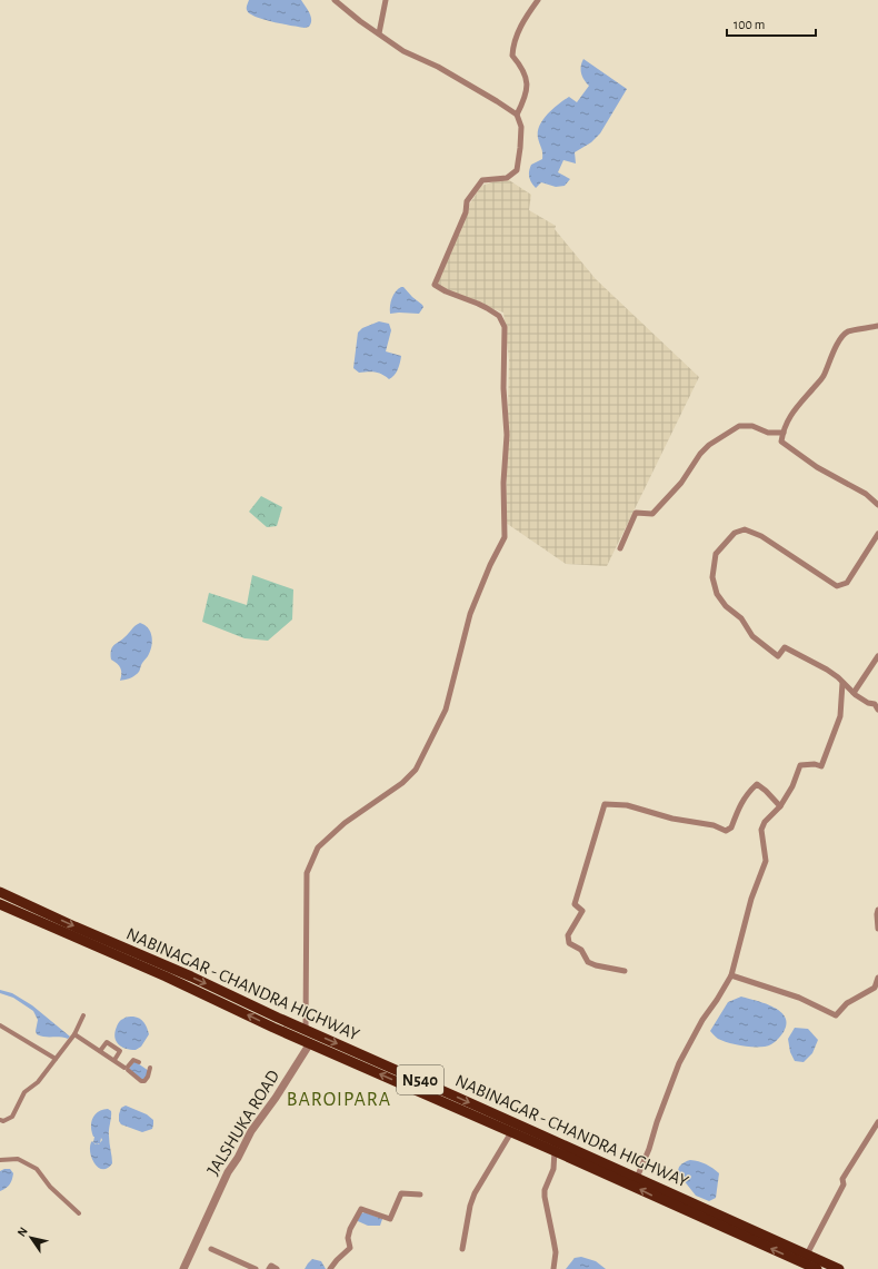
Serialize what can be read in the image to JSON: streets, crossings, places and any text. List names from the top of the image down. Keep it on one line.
{"streets":{"highway":["NABINAGAR - CHANDRA HIGHWAY","N540"],"street":["JALSHUKA ROAD"]},"crossings":[["NABINAGAR - CHANDRA HIGHWAY","JALSHUKA ROAD"]],"districts":["BAROIPARA"],"scale_bar":"100 m","north":"top left"}
